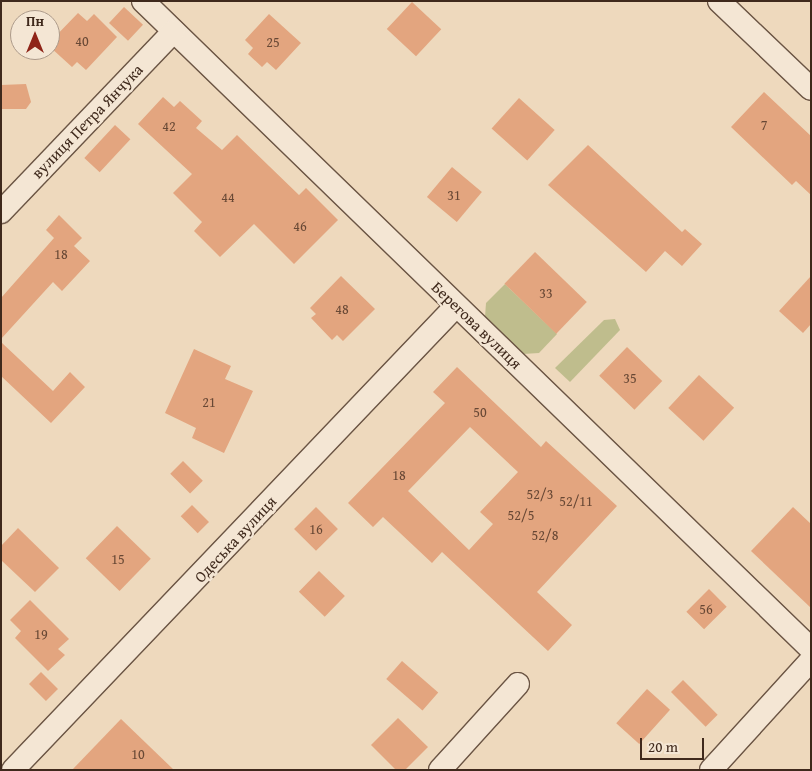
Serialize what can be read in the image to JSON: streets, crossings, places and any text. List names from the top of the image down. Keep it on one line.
{"streets":{"street":["вулиця Петра Янчука","Берегова вулиця","Одеська вулиця"]},"crossings":[["вулиця Петра Янчука","Берегова вулиця"],["Берегова вулиця","Одеська вулиця"]],"house_numbers":["40","25","7","42","31","44","46","18","33","48","35","21","50","18","52/3","52/11","52/5","16","52/8","15","56","19","10"],"scale_bar":"20 m","north":"top"}
